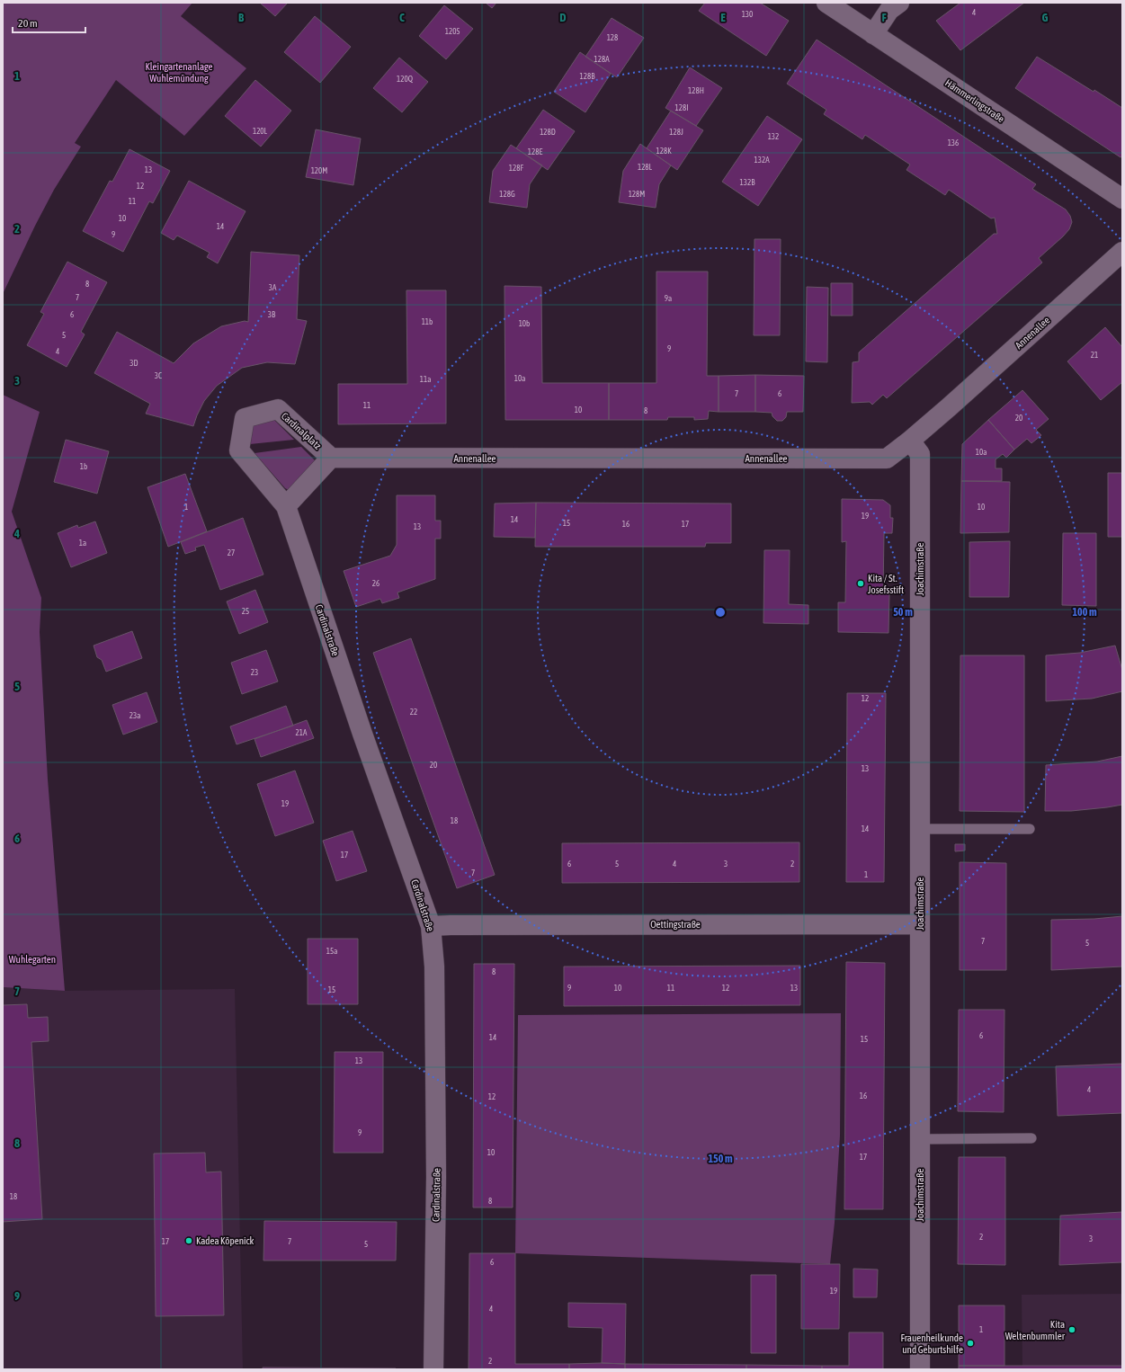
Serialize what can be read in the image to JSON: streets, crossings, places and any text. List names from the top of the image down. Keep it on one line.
{"streets":{"street":["Hämmerlingstraße","Annenallee","Cardinalplatz","Joachimstraße","Cardinalstraße","Oettingstraße"]},"crossings":[["Annenallee","Cardinalplatz"],["Annenallee","Joachimstraße"],["Cardinalplatz","Cardinalstraße"],["Joachimstraße","Oettingstraße"],["Cardinalstraße","Oettingstraße"]],"parks":["Kleingartenanlage Wuhlemündung","Wuhlegarten"],"places":["Kita / St. Josefsstift","Kadea Köpenick","Kita Weltenbummler","Frauenheilkunde und Geburtshilfe"],"house_numbers":["4","130","120S","128","128A","128B","120Q","128H","128I","120L","128D","128J","132","136","128K","128E","132A","128L","128F","13","120M","132B","12","128G","128M","11","10","14","9","8","3A","7","9a","6","3B","11b","10b","5","9","4","21","3D","3C","10a","11a","7","6","11","10","8","20","10a","1b","1","10","19","14","15","16","17","13","1a","27","26","25","23","12","22","23a","21A","20","13","19","18","14","17","6","5","4","3","2","7","1","7","5","15a","8","9","10","11","12","13","15","6","14","15","13","4","16","12","9","10","17","18","8","2","3","17","7","5","6","19","4","1","2"],"scale_bar":"20 m","grid":{"columns":["B","C","D","E","F","G"],"rows":["1","2","3","4","5","6","7","8","9"]},"rings":["50 m","100 m","150 m"]}
